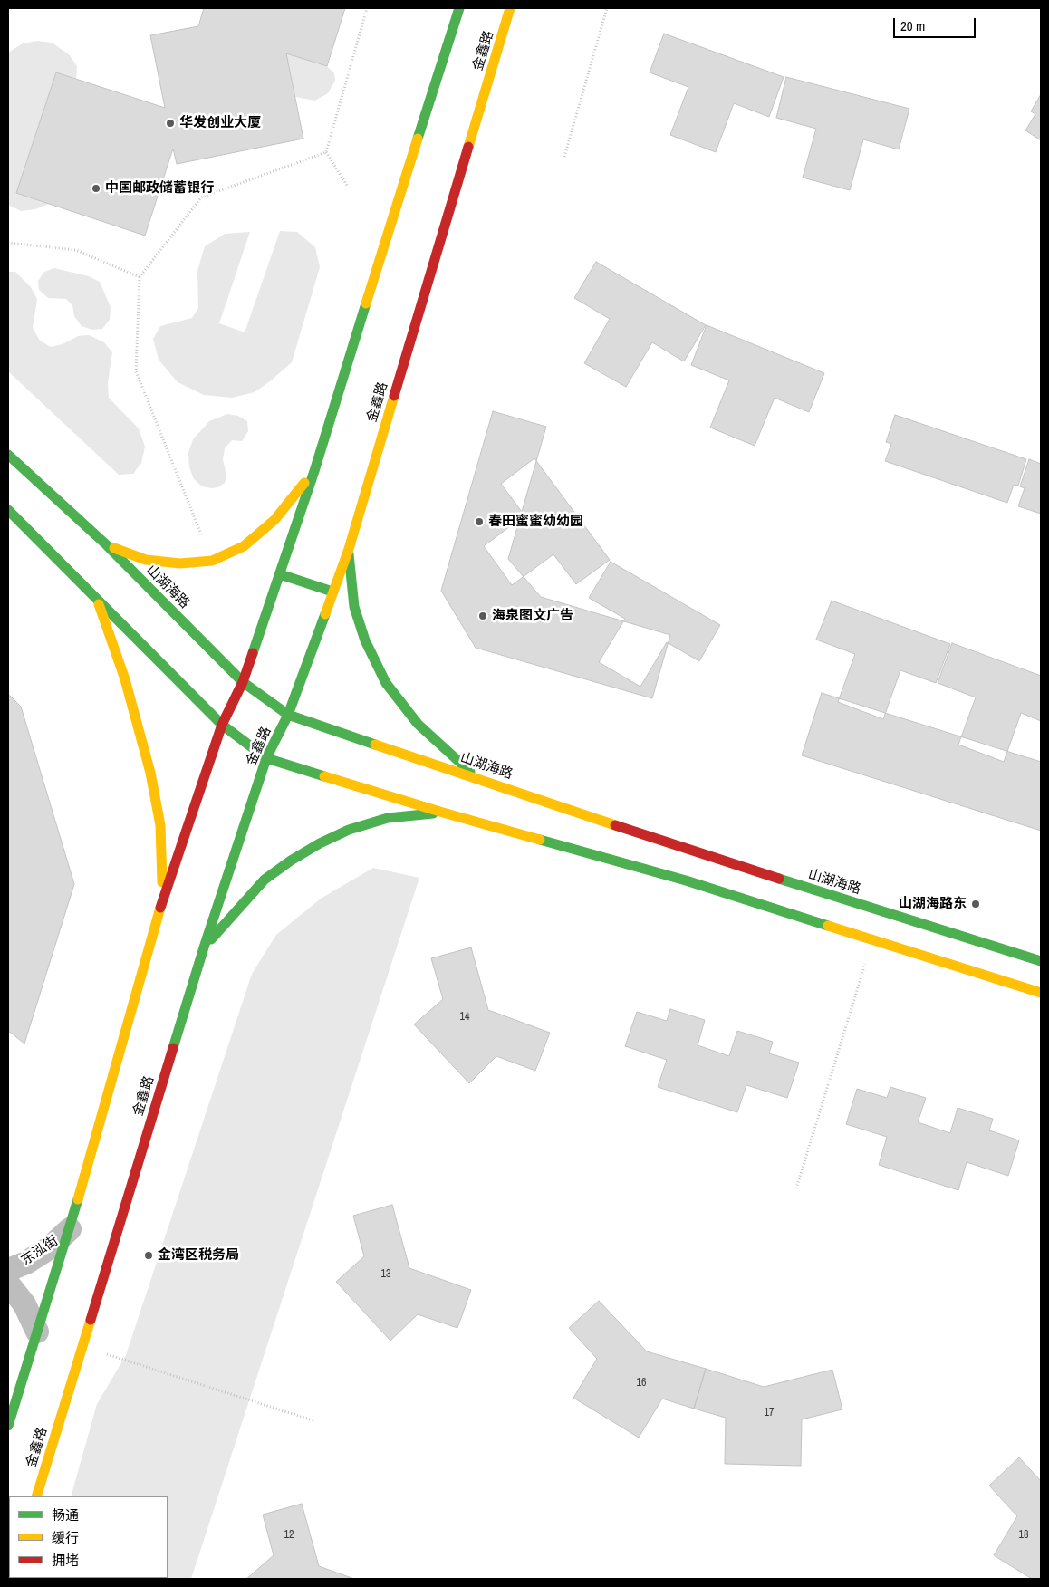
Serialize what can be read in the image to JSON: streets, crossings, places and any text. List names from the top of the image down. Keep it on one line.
{"streets":{"street":["金鑫路","山湖海路","东泓街"]},"crossings":[["金鑫路","山湖海路"]],"places":["华发创业大厦","中国邮政储蓄银行","春田蜜蜜幼幼园","海泉图文广告","山湖海路东","金湾区税务局"],"house_numbers":["14","13","16","17","12","18"],"legend":["畅通","缓行","拥堵"],"scale_bar":"20 m"}
